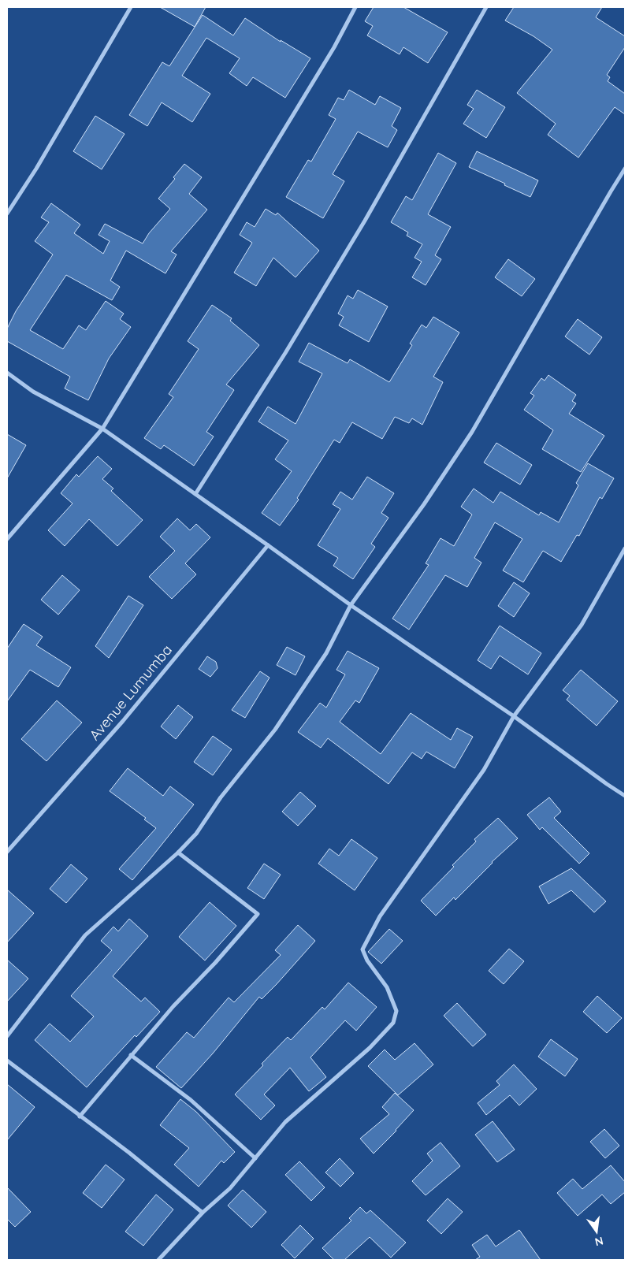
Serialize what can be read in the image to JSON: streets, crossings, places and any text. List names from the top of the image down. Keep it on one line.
{"streets":{"street":["Avenue Lumumba"]},"north":"bottom"}
